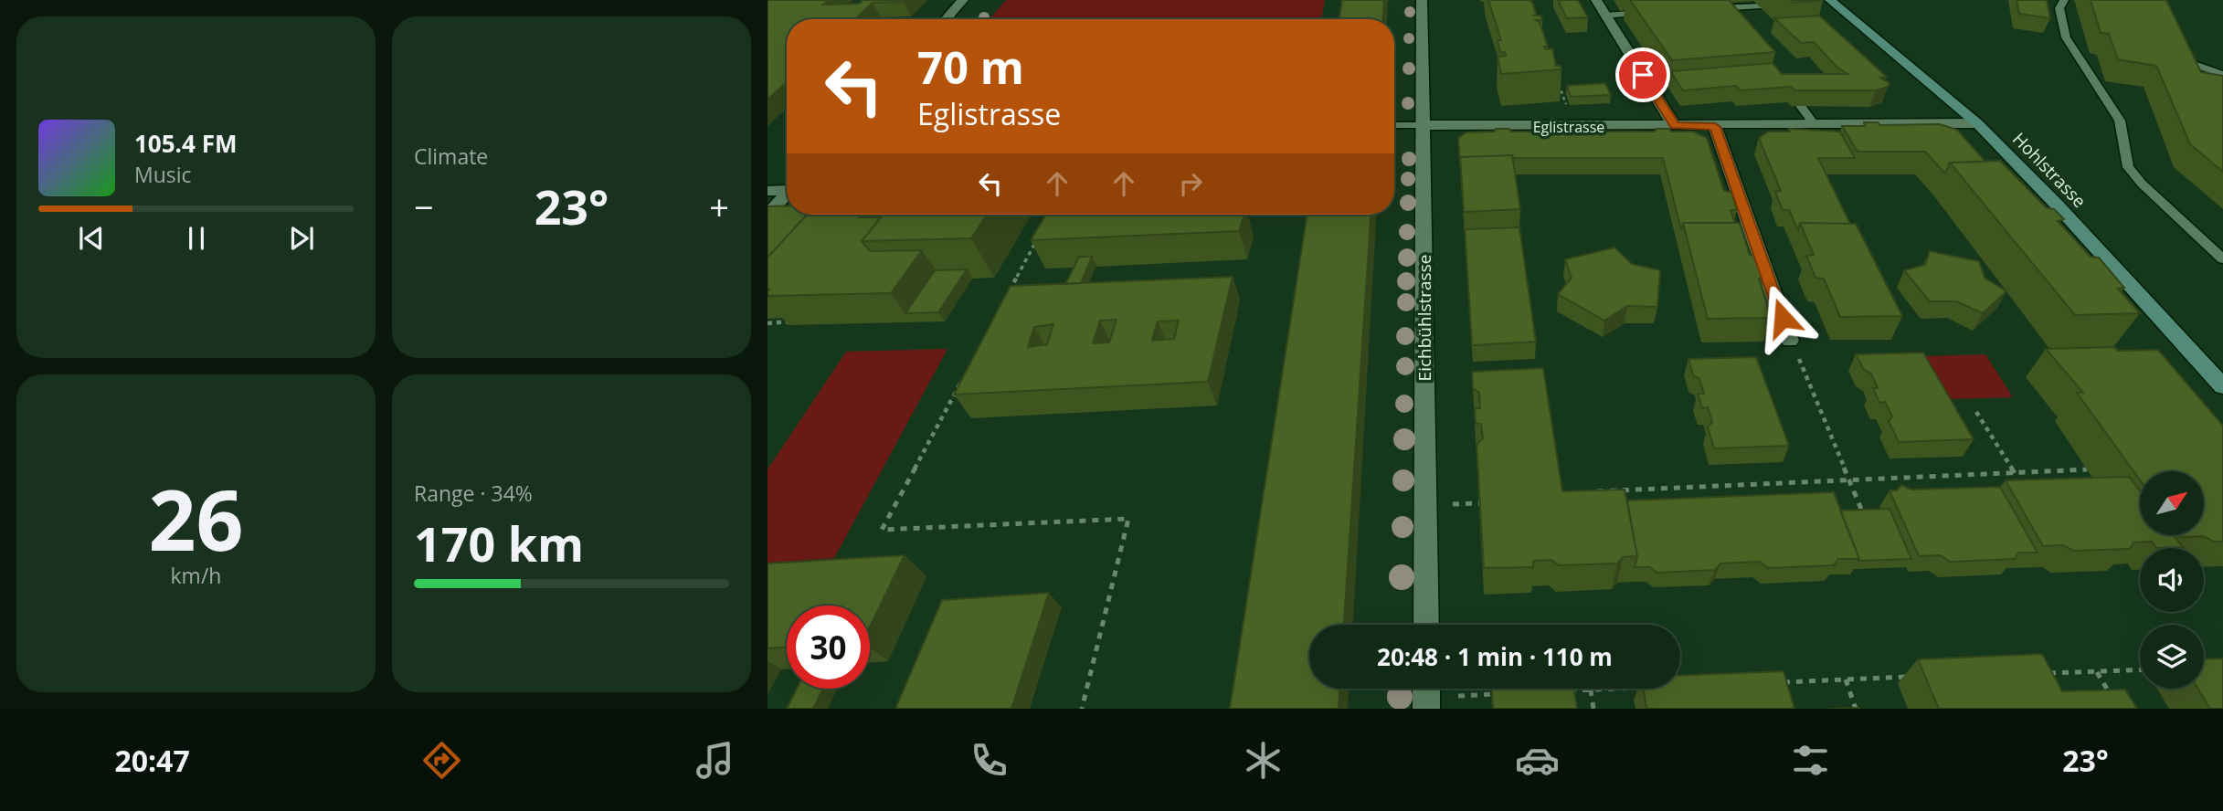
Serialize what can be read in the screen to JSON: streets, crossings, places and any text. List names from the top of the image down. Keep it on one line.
{"streets":{"street":["Eglistrasse","Hohlstrasse","Eichbühlstrasse"]},"crossings":[["Eglistrasse","Hohlstrasse"],["Eglistrasse","Eichbühlstrasse"]],"north":"top right","page":{"tile":["Climate",["26","km/h"],["Range · 34%","170 km"]],"turn":["70 m","Eglistrasse"],"song":["105.4 FM","Music"],"heat":["−","23°","+"],"limit":"30","trip":"20:48 · 1 min · 110 m","tabs":["20:47","23°"]}}
